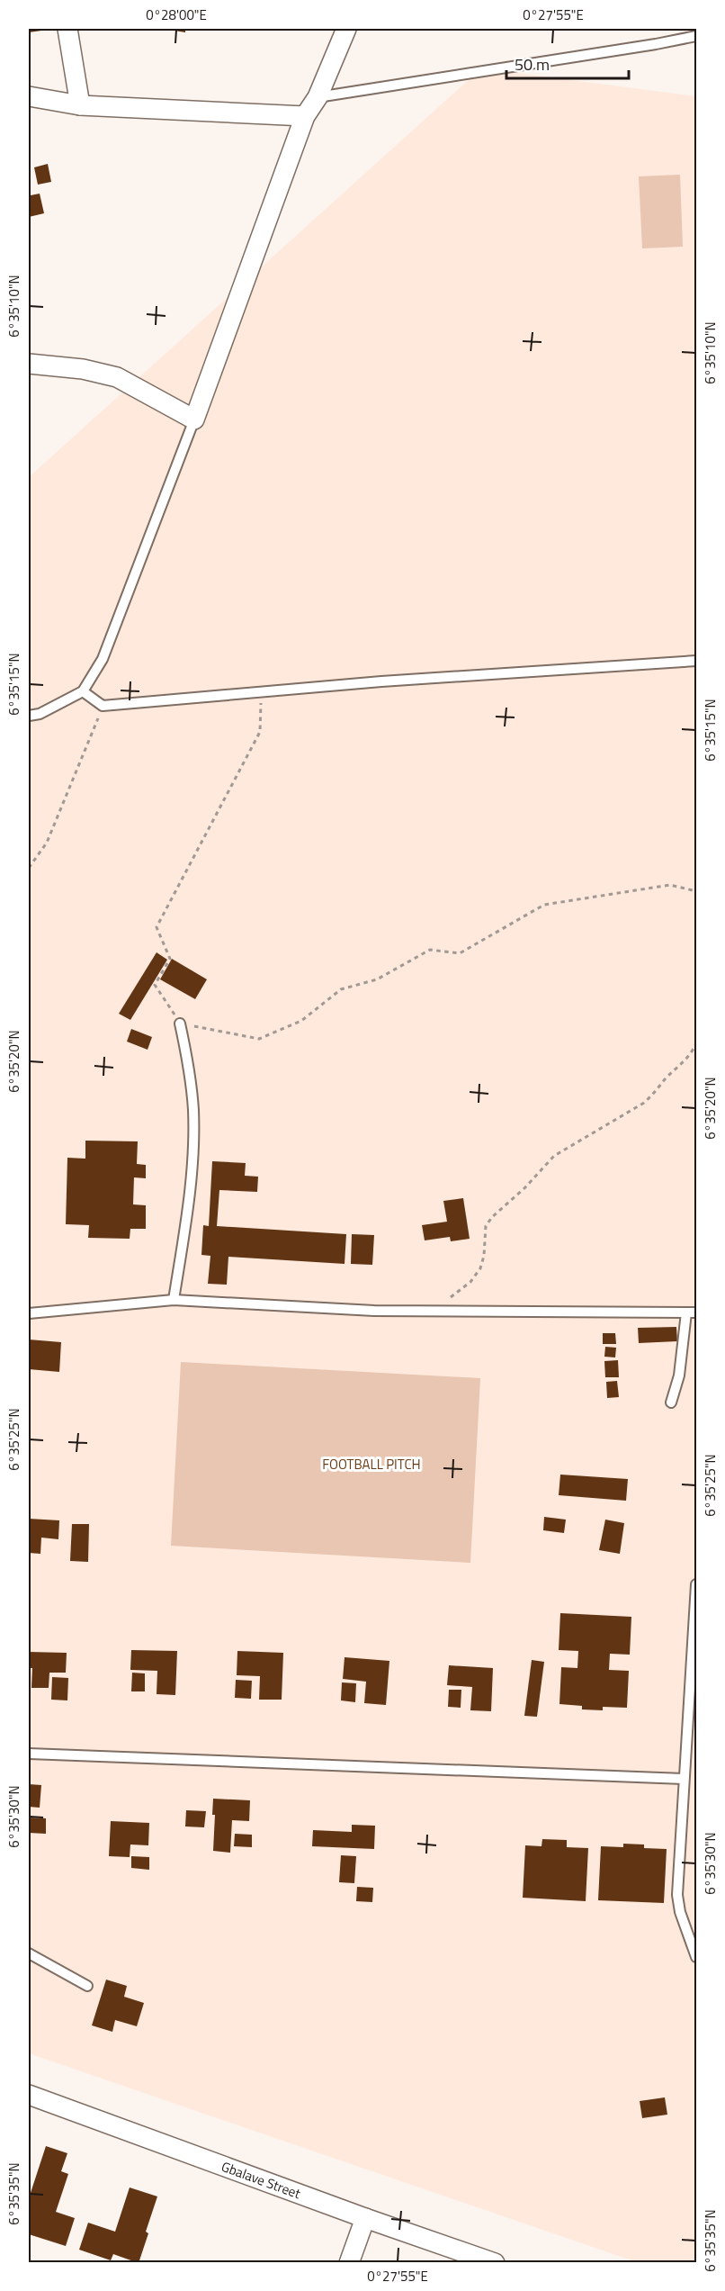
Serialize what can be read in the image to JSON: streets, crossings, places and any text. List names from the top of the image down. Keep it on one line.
{"streets":{"street":["Gbalave Street"]},"parks":["FOOTBALL PITCH"],"scale_bar":"50 m","coordinates":["0°28'00\"E","0°27'55\"E","6°35'10\"N","6°35'15\"N","6°35'20\"N","6°35'25\"N","6°35'30\"N","6°35'35\"N"]}
